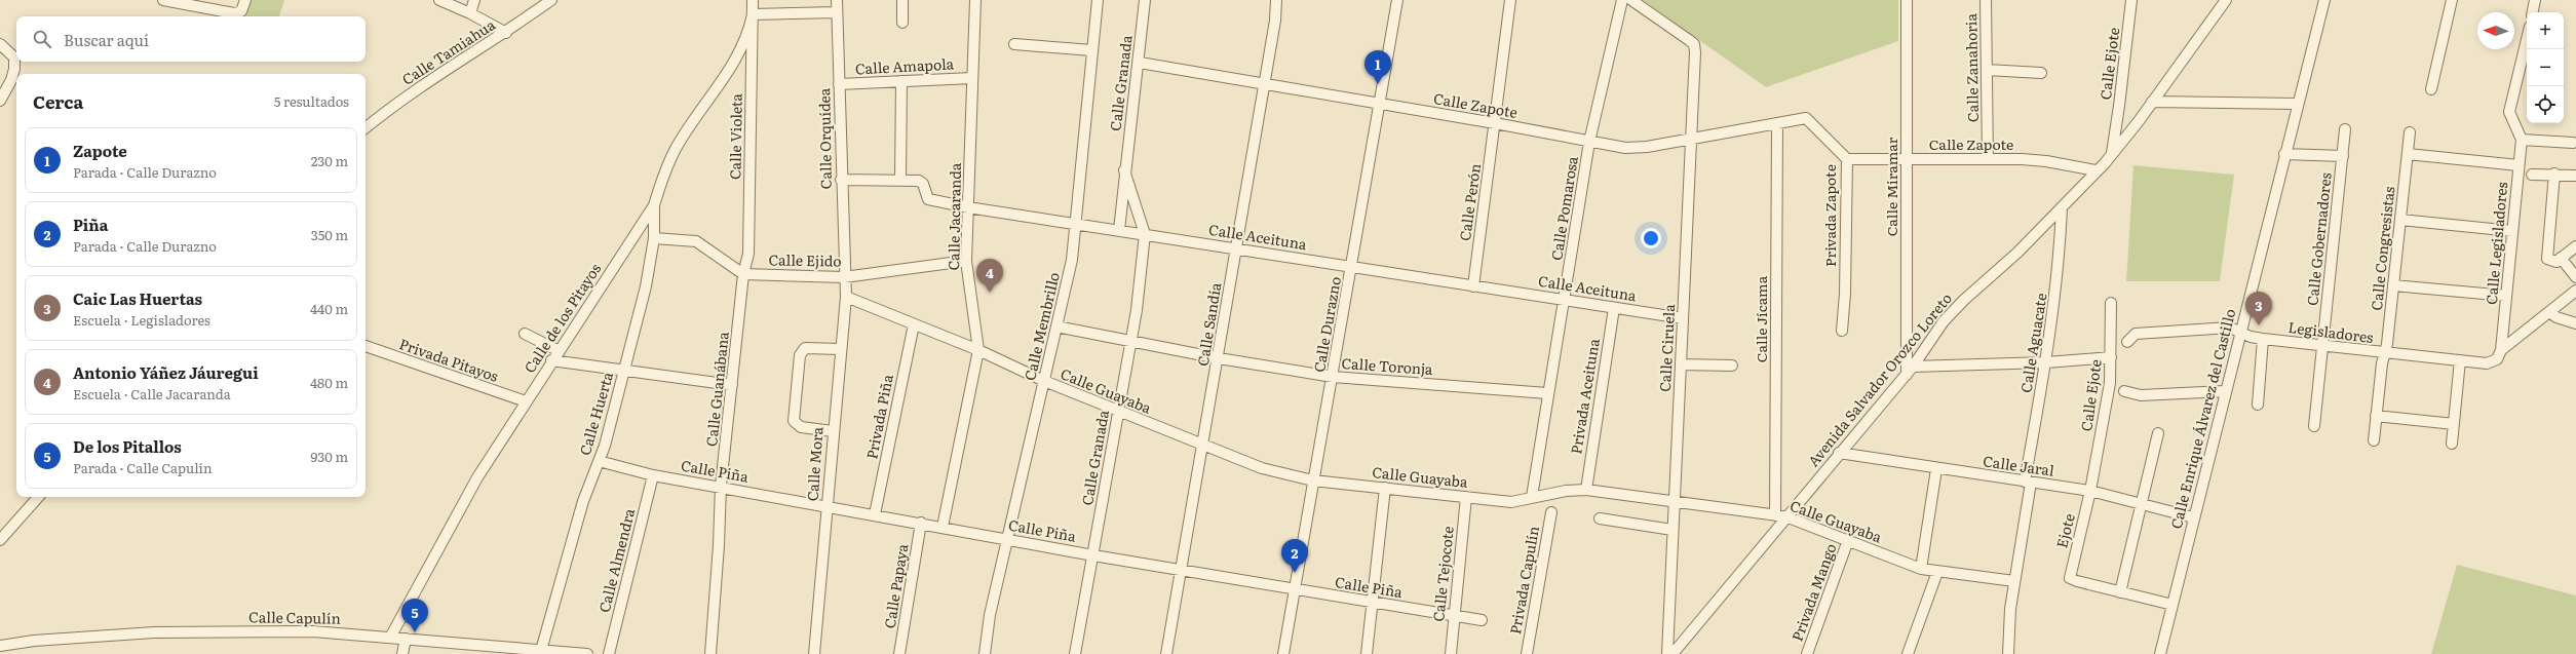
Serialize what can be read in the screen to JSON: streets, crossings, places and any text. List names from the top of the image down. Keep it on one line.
{"streets":{"street":["Calle Tamiahua","Calle Ejote","Calle Amapola","Calle Zanahoria","Calle Granada","Calle Zapote","Calle Violeta","Calle Orquídea","Calle Miramar","Calle Perón","Calle Pomarosa","Privada Zapote","Calle Jacaranda","Calle Aceituna","Calle Gobernadores","Calle Legisladores","Calle Congresistas","Calle Ejido","Calle de los Pitayos","Calle Jícama","Calle Sandía","Calle Durazno","Calle Membrillo","Legisladores","Calle Aguacate","Calle Ciruela","Privada Pitayos","Calle Toronja","Avenida Salvador Orozco Loreto","Calle Guanábana","Calle Guayaba","Privada Aceituna","Calle Huerta","Privada Piña","Calle Enrique Álvarez del Castillo","Calle Mora","Calle Jaral","Calle Piña","Ejote","Calle Almendra","Calle Tejocote","Privada Capulín","Calle Papaya","Privada Mango","Calle Capulín"]},"crossings":[["Calle Ejote","Avenida Salvador Orozco Loreto"],["Calle Ejote","Calle Jaral"],["Calle Ejote","Ejote"],["Calle Amapola","Calle Orquídea"],["Calle Amapola","Calle Jacaranda"],["Calle Zanahoria","Calle Zapote"],["Calle Granada","Calle Zapote"],["Calle Granada","Calle Aceituna"],["Calle Granada","Calle Toronja"],["Calle Granada","Calle Guayaba"],["Calle Granada","Calle Piña"],["Calle Zapote","Calle Miramar"],["Calle Zapote","Calle Perón"],["Calle Zapote","Calle Pomarosa"],["Calle Zapote","Privada Zapote"],["Calle Zapote","Calle Jícama"],["Calle Zapote","Calle Sandía"],["Calle Zapote","Calle Durazno"],["Calle Zapote","Calle Ciruela"],["Calle Zapote","Avenida Salvador Orozco Loreto"],["Calle Violeta","Calle Ejido"],["Calle Violeta","Calle de los Pitayos"],["Calle Violeta","Calle Guanábana"],["Calle Orquídea","Calle Aceituna"],["Calle Orquídea","Calle Ejido"],["Calle Orquídea","Calle Mora"],["Calle Miramar","Avenida Salvador Orozco Loreto"],["Calle Perón","Calle Aceituna"],["Calle Pomarosa","Calle Aceituna"],["Calle Pomarosa","Calle Toronja"],["Calle Pomarosa","Calle Guayaba"],["Calle Jacaranda","Calle Aceituna"],["Calle Jacaranda","Calle Ejido"],["Calle Jacaranda","Calle Guayaba"],["Calle Jacaranda","Calle Piña"],["Calle Aceituna","Calle Sandía"],["Calle Aceituna","Calle Durazno"],["Calle Aceituna","Calle Membrillo"],["Calle Aceituna","Calle Ciruela"],["Calle Aceituna","Privada Aceituna"],["Calle Gobernadores","Legisladores"],["Calle Legisladores","Legisladores"],["Calle Congresistas","Legisladores"],["Calle Ejido","Calle Guanábana"],["Calle Ejido","Calle Mora"],["Calle de los Pitayos","Privada Pitayos"],["Calle de los Pitayos","Calle Huerta"],["Calle de los Pitayos","Calle Capulín"],["Calle Jícama","Avenida Salvador Orozco Loreto"],["Calle Jícama","Calle Guayaba"],["Calle Sandía","Calle Toronja"],["Calle Sandía","Calle Guayaba"],["Calle Sandía","Calle Piña"],["Calle Durazno","Calle Toronja"],["Calle Durazno","Calle Guayaba"],["Calle Durazno","Calle Piña"],["Calle Membrillo","Calle Toronja"],["Calle Membrillo","Calle Guayaba"],["Calle Membrillo","Calle Piña"],["Legisladores","Calle Enrique Álvarez del Castillo"],["Calle Aguacate","Avenida Salvador Orozco Loreto"],["Calle Aguacate","Calle Guayaba"],["Calle Aguacate","Calle Jaral"],["Calle Ciruela","Calle Guayaba"],["Avenida Salvador Orozco Loreto","Calle Guayaba"],["Avenida Salvador Orozco Loreto","Calle Jaral"],["Calle Guanábana","Calle Piña"],["Calle Guayaba","Privada Aceituna"],["Calle Guayaba","Privada Piña"],["Calle Guayaba","Calle Mora"],["Calle Guayaba","Calle Tejocote"],["Calle Guayaba","Privada Mango"],["Calle Huerta","Calle Piña"],["Calle Huerta","Calle Capulín"],["Privada Piña","Calle Piña"],["Calle Enrique Álvarez del Castillo","Calle Jaral"],["Calle Mora","Calle Piña"],["Calle Jaral","Ejote"],["Calle Piña","Calle Almendra"],["Calle Piña","Calle Tejocote"],["Calle Piña","Calle Papaya"]],"north":"left","page":{"map_buttons":["+","−"],"search":"Buscar aquí","pins":["1","4","3","2","5"],"heading":["Cerca","5 resultados"],"list":[{"mark":"1","name":"Zapote","note":"Parada · Calle Durazno","value":"230 m"},{"mark":"2","name":"Piña","note":"Parada · Calle Durazno","value":"350 m"},{"mark":"3","name":"Caic Las Huertas","note":"Escuela · Legisladores","value":"440 m"},{"mark":"4","name":"Antonio Yáñez Jáuregui","note":"Escuela · Calle Jacaranda","value":"480 m"},{"mark":"5","name":"De los Pitallos","note":"Parada · Calle Capulín","value":"930 m"}]}}
